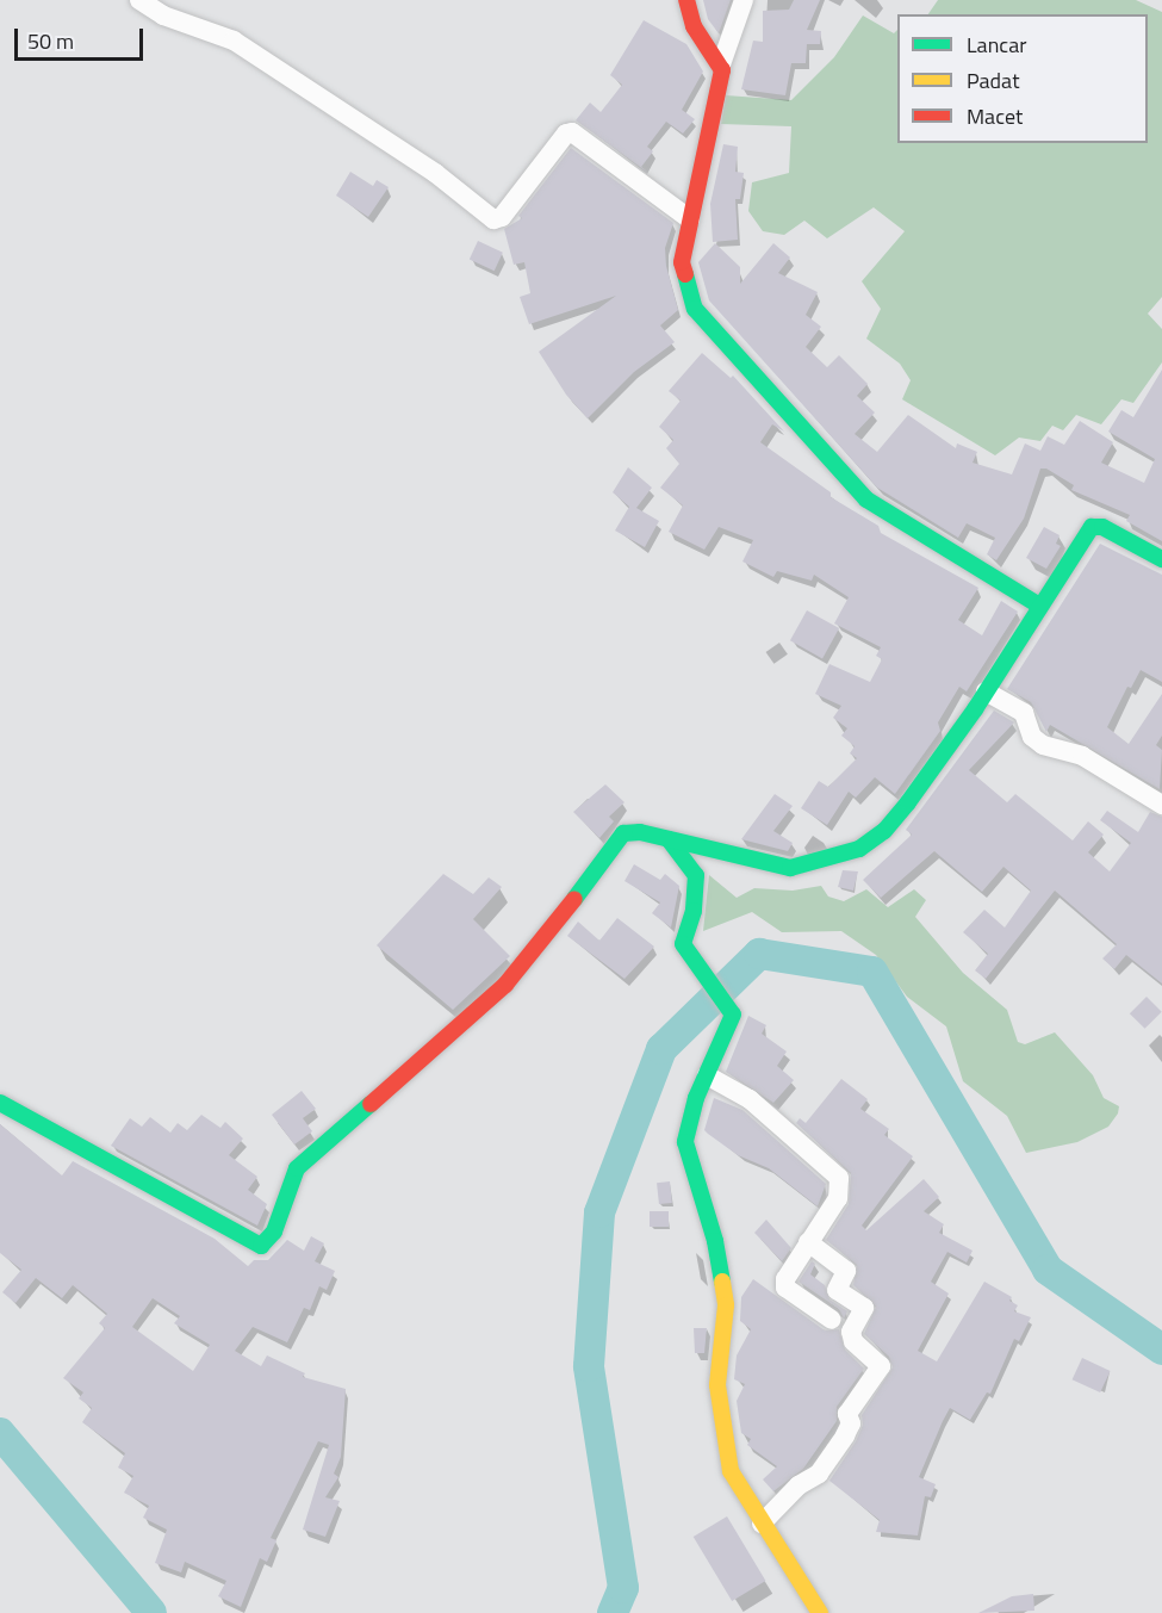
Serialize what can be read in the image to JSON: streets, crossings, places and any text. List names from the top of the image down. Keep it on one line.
{"legend":["Lancar","Padat","Macet"],"scale_bar":"50 m"}
